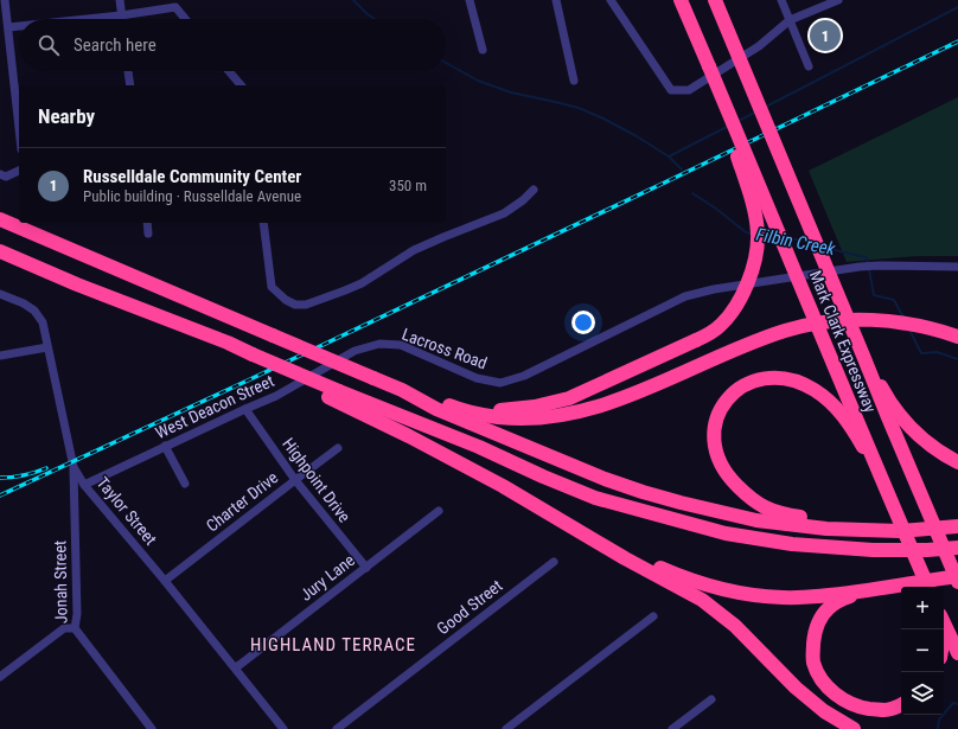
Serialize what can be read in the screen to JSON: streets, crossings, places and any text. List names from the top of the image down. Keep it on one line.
{"streets":{"highway":["Mark Clark Expressway"],"street":["Lacross Road","West Deacon Street","Highpoint Drive","Charter Drive","Taylor Street","Jury Lane","Jonah Street","Good Street"]},"crossings":[["Lacross Road","West Deacon Street"],["West Deacon Street","Highpoint Drive"],["West Deacon Street","Taylor Street"],["Highpoint Drive","Charter Drive"],["Highpoint Drive","Jury Lane"],["Charter Drive","Taylor Street"],["Taylor Street","Jury Lane"],["Taylor Street","Jonah Street"]],"districts":["HIGHLAND TERRACE"],"water":["Filbin Creek"],"page":{"pins":"1","search":"Search here","heading":"Nearby","list":[{"mark":"1","name":"Russelldale Community Center","note":"Public building · Russelldale Avenue","value":"350 m"}],"map_buttons":["+","−"]}}
